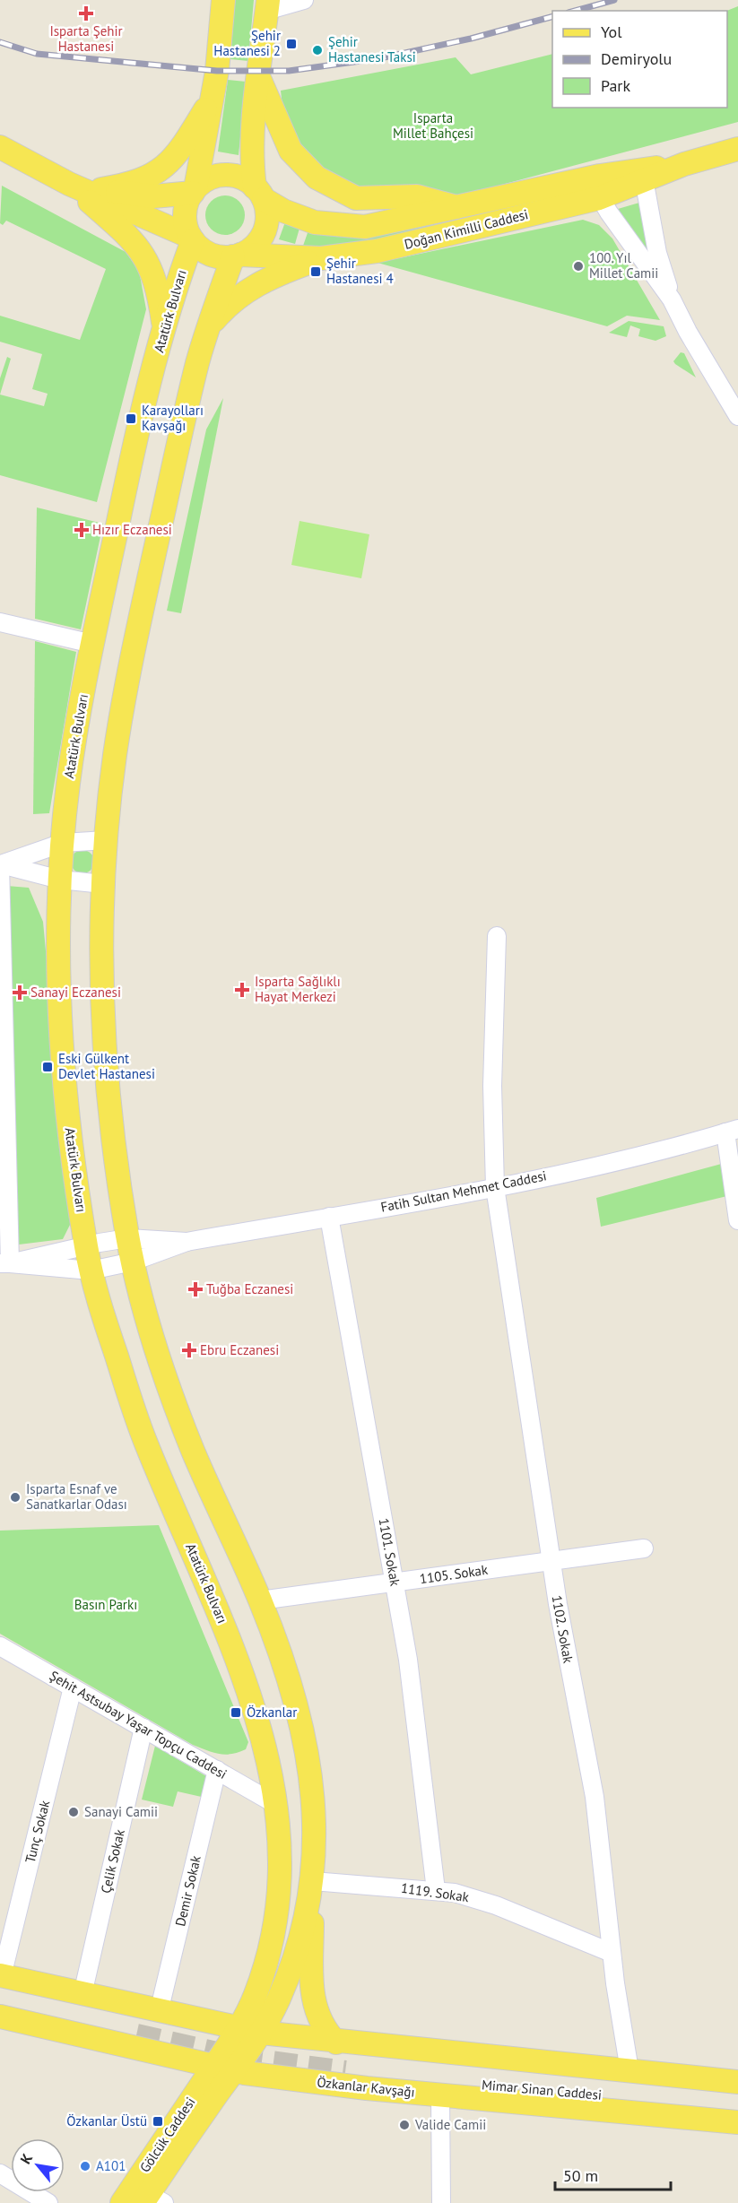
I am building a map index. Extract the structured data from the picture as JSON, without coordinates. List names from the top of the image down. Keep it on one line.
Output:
{"streets":{"main road":["Doğan Kimilli Caddesi","Atatürk Bulvarı","Özkanlar Kavşağı","Mimar Sinan Caddesi","Gölcük Caddesi"],"street":["Fatih Sultan Mehmet Caddesi","1101. Sokak","1105. Sokak","1102. Sokak","Şehit Astsubay Yaşar Topçu Caddesi","Tunç Sokak","Çelik Sokak","Demir Sokak","1119. Sokak"]},"crossings":[["Doğan Kimilli Caddesi","Atatürk Bulvarı"],["Atatürk Bulvarı","Şehit Astsubay Yaşar Topçu Caddesi"],["Atatürk Bulvarı","Özkanlar Kavşağı"],["Atatürk Bulvarı","Gölcük Caddesi"],["Fatih Sultan Mehmet Caddesi","1101. Sokak"],["Fatih Sultan Mehmet Caddesi","1102. Sokak"],["1101. Sokak","1105. Sokak"],["1101. Sokak","1119. Sokak"],["1105. Sokak","1102. Sokak"],["1102. Sokak","1119. Sokak"],["Şehit Astsubay Yaşar Topçu Caddesi","Tunç Sokak"],["Şehit Astsubay Yaşar Topçu Caddesi","Çelik Sokak"],["Şehit Astsubay Yaşar Topçu Caddesi","Demir Sokak"],["Özkanlar Kavşağı","Gölcük Caddesi"]],"parks":["Isparta Millet Bahçesi","Basın Parkı"],"places":{"health":["Isparta Şehir Hastanesi","Hızır Eczanesi","Isparta Sağlıklı Hayat Merkezi","Sanayi Eczanesi","Tuğba Eczanesi","Ebru Eczanesi"],"transit":["Şehir Hastanesi 2","Şehir Hastanesi 4","Karayolları Kavşağı","Eski Gülkent Devlet Hastanesi","Özkanlar","Özkanlar Üstü"],"other":["Şehir Hastanesi Taksi","100. Yıl Millet Camii","Isparta Esnaf ve Sanatkarlar Odası","Sanayi Camii","Valide Camii","A101"]},"legend":["Yol","Demiryolu","Park"],"scale_bar":"50 m","north":"top left"}
